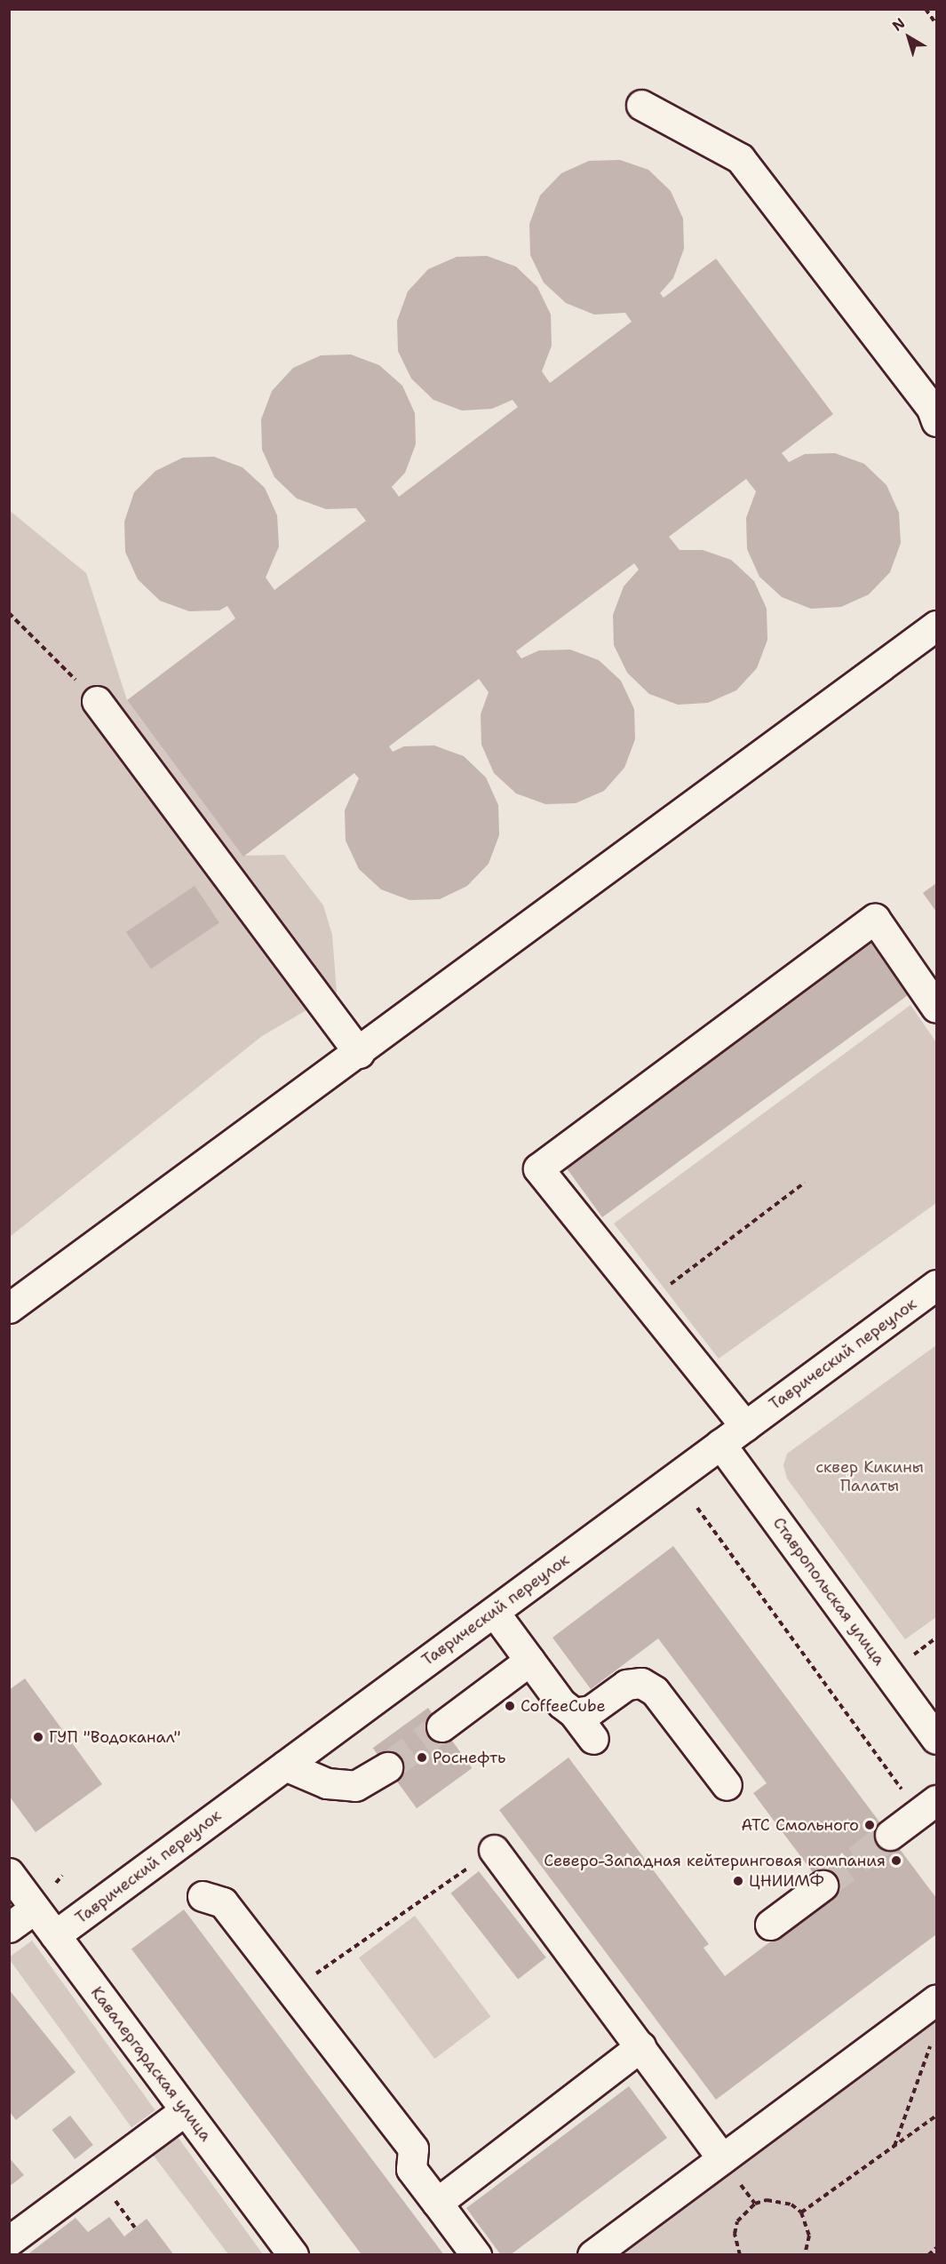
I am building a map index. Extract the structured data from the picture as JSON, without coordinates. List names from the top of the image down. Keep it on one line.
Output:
{"streets":{"street":["Таврический переулок","Ставропольская улица","Кавалергардская улица"]},"crossings":[["Таврический переулок","Ставропольская улица"],["Таврический переулок","Кавалергардская улица"]],"parks":["сквер Кикины Палаты"],"places":["CoffeeCube","ГУП \"Водоканал\"","Роснефть","АТС Смольного","Северо-Западная кейтеринговая компания","ЦНИИМФ"],"north":"top left"}
